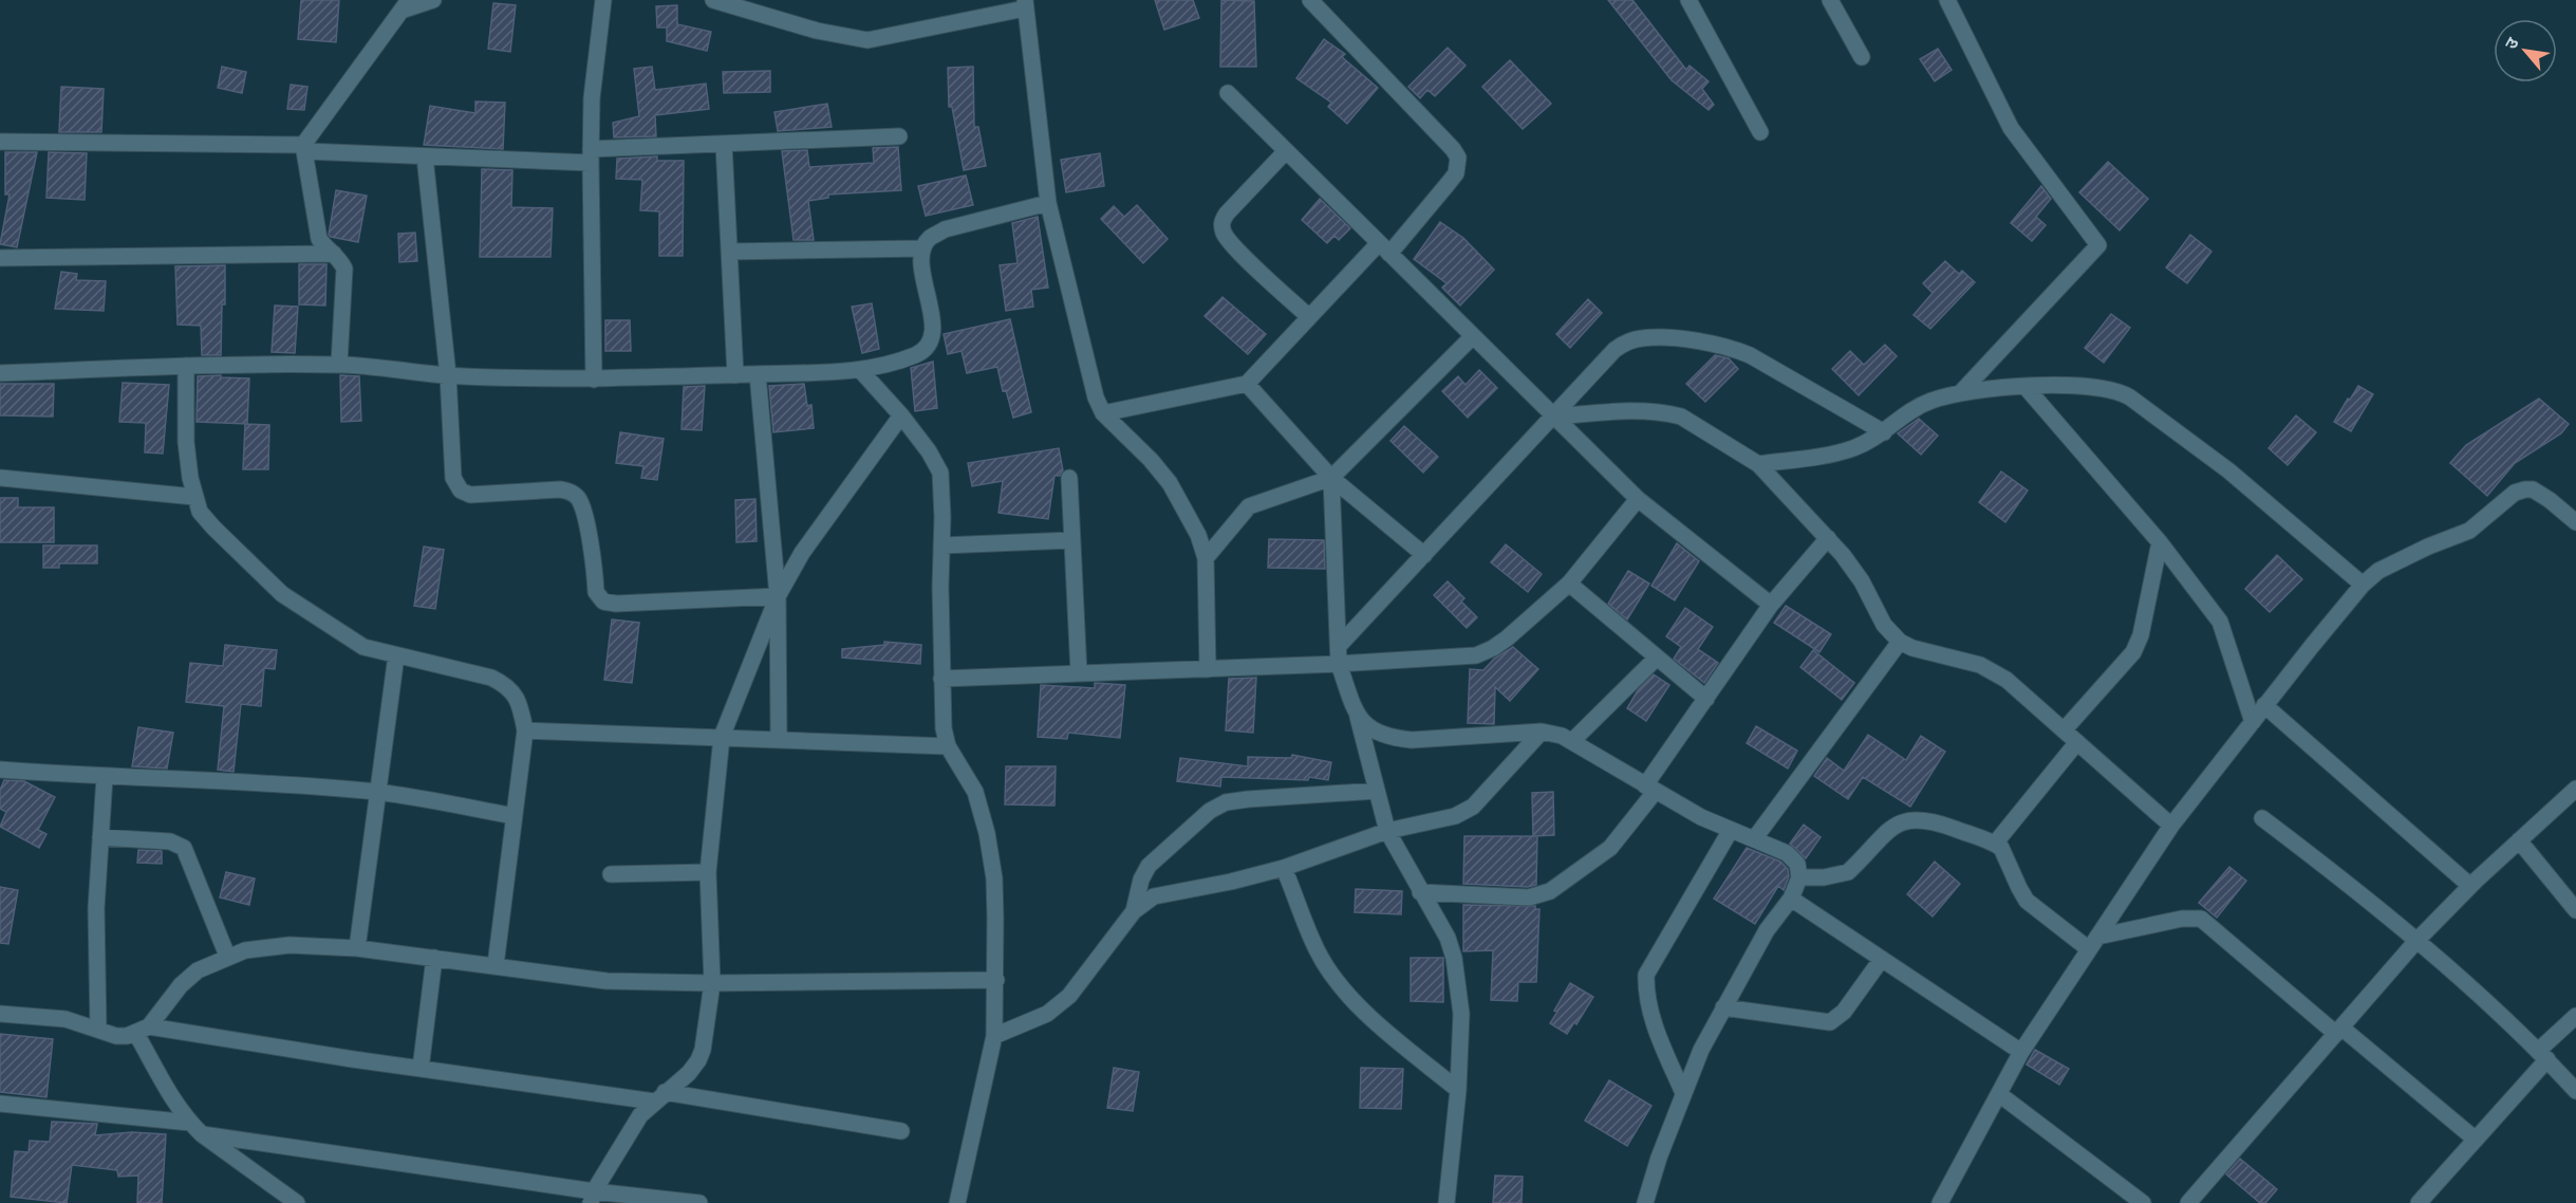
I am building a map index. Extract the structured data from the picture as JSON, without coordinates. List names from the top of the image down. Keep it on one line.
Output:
{"north":"top left"}
